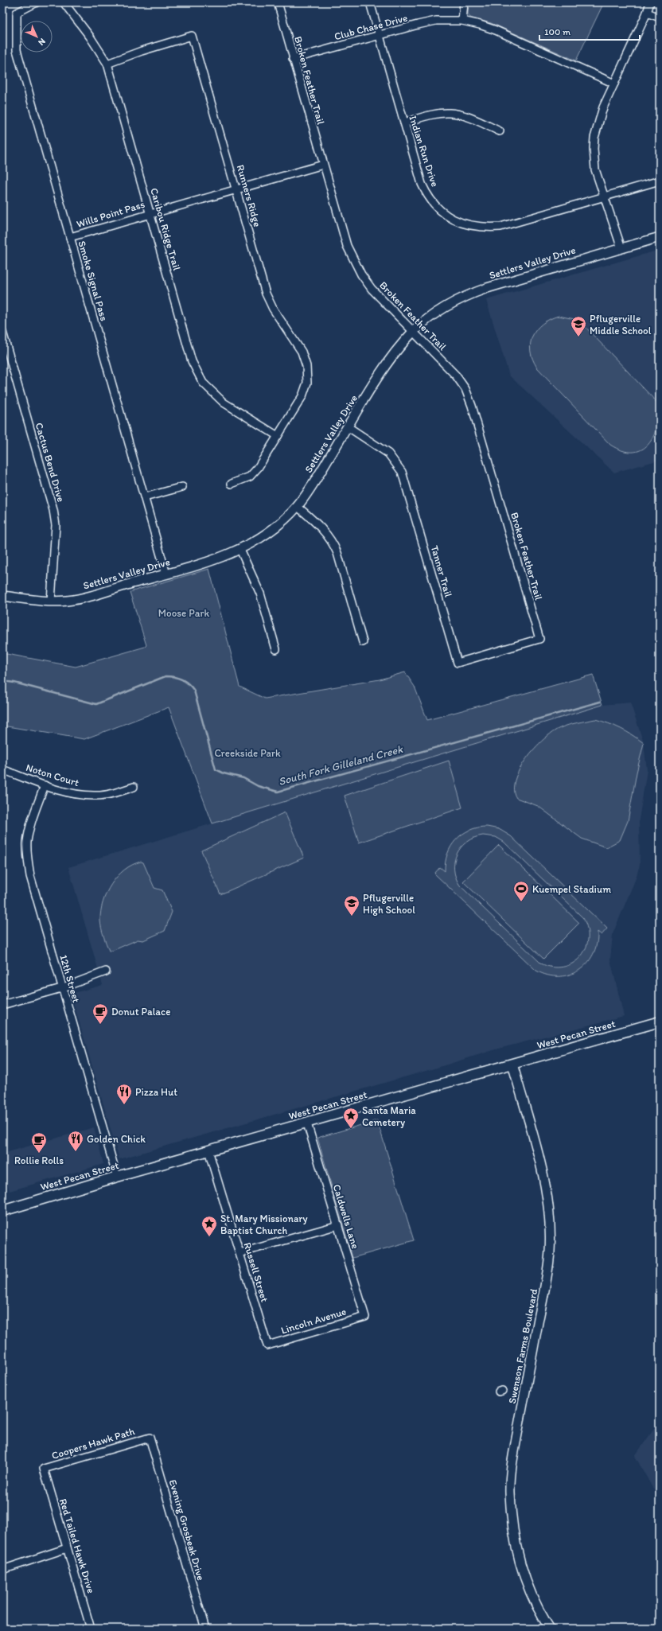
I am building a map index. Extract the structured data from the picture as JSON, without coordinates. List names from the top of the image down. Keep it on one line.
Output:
{"streets":{"main road":["West Pecan Street"],"street":["Club Chase Drive","Broken Feather Trail","Indian Run Drive","Runners Ridge","Wills Point Pass","Caribou Ridge Trail","Settlers Valley Drive","Smoke Signal Pass","Cactus Bend Drive","Tanner Trail","Noton Court","12th Street","Caldwells Lane","Russell Street","Lincoln Avenue","Swenson Farms Boulevard","Coopers Hawk Path","Evening Grosbeak Drive","Red Tailed Hawk Drive"]},"crossings":[["Club Chase Drive","Broken Feather Trail"],["Club Chase Drive","Indian Run Drive"],["Broken Feather Trail","Wills Point Pass"],["Broken Feather Trail","Settlers Valley Drive"],["Broken Feather Trail","Tanner Trail"],["Runners Ridge","Wills Point Pass"],["Runners Ridge","Caribou Ridge Trail"],["Wills Point Pass","Caribou Ridge Trail"],["Wills Point Pass","Smoke Signal Pass"],["Settlers Valley Drive","Smoke Signal Pass"],["Settlers Valley Drive","Cactus Bend Drive"],["Settlers Valley Drive","Tanner Trail"],["Noton Court","12th Street"],["12th Street","West Pecan Street"],["West Pecan Street","Caldwells Lane"],["West Pecan Street","Russell Street"],["West Pecan Street","Swenson Farms Boulevard"],["Caldwells Lane","Lincoln Avenue"],["Russell Street","Lincoln Avenue"],["Coopers Hawk Path","Evening Grosbeak Drive"],["Coopers Hawk Path","Red Tailed Hawk Drive"]],"water":["South Fork Gilleland Creek"],"parks":["Moose Park","Creekside Park"],"places":{"school or university":["Pflugerville Middle School","Pflugerville High School"],"sports":["Kuempel Stadium"],"cafe":["Donut Palace","Rollie Rolls"],"restaurant":["Pizza Hut","Golden Chick"],"place":["Santa Maria Cemetery","St. Mary Missionary Baptist Church"]},"scale_bar":"100 m","north":"bottom right"}
